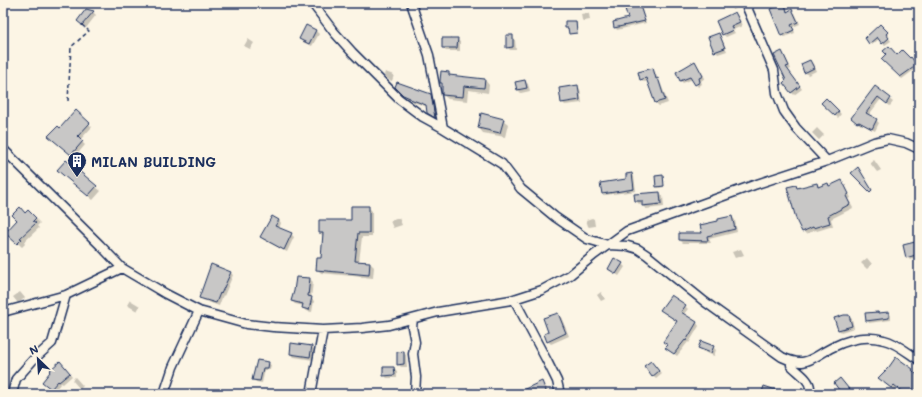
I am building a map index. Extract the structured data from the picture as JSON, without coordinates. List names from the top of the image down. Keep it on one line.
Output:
{"places":{"building":["MILAN BUILDING"]},"north":"top left"}
